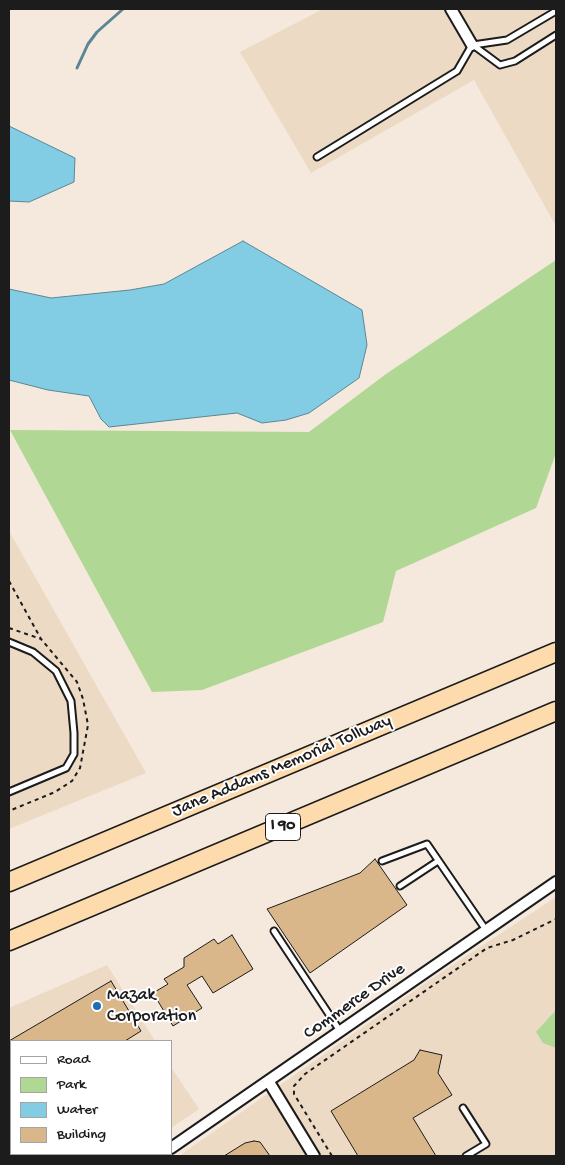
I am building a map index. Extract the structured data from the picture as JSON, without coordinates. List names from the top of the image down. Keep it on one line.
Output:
{"streets":{"highway":["Jane Addams Memorial Tollway","I 90"],"street":["Commerce Drive"]},"places":["Mazak Corporation"],"legend":["Road","Park","Water","Building"]}
